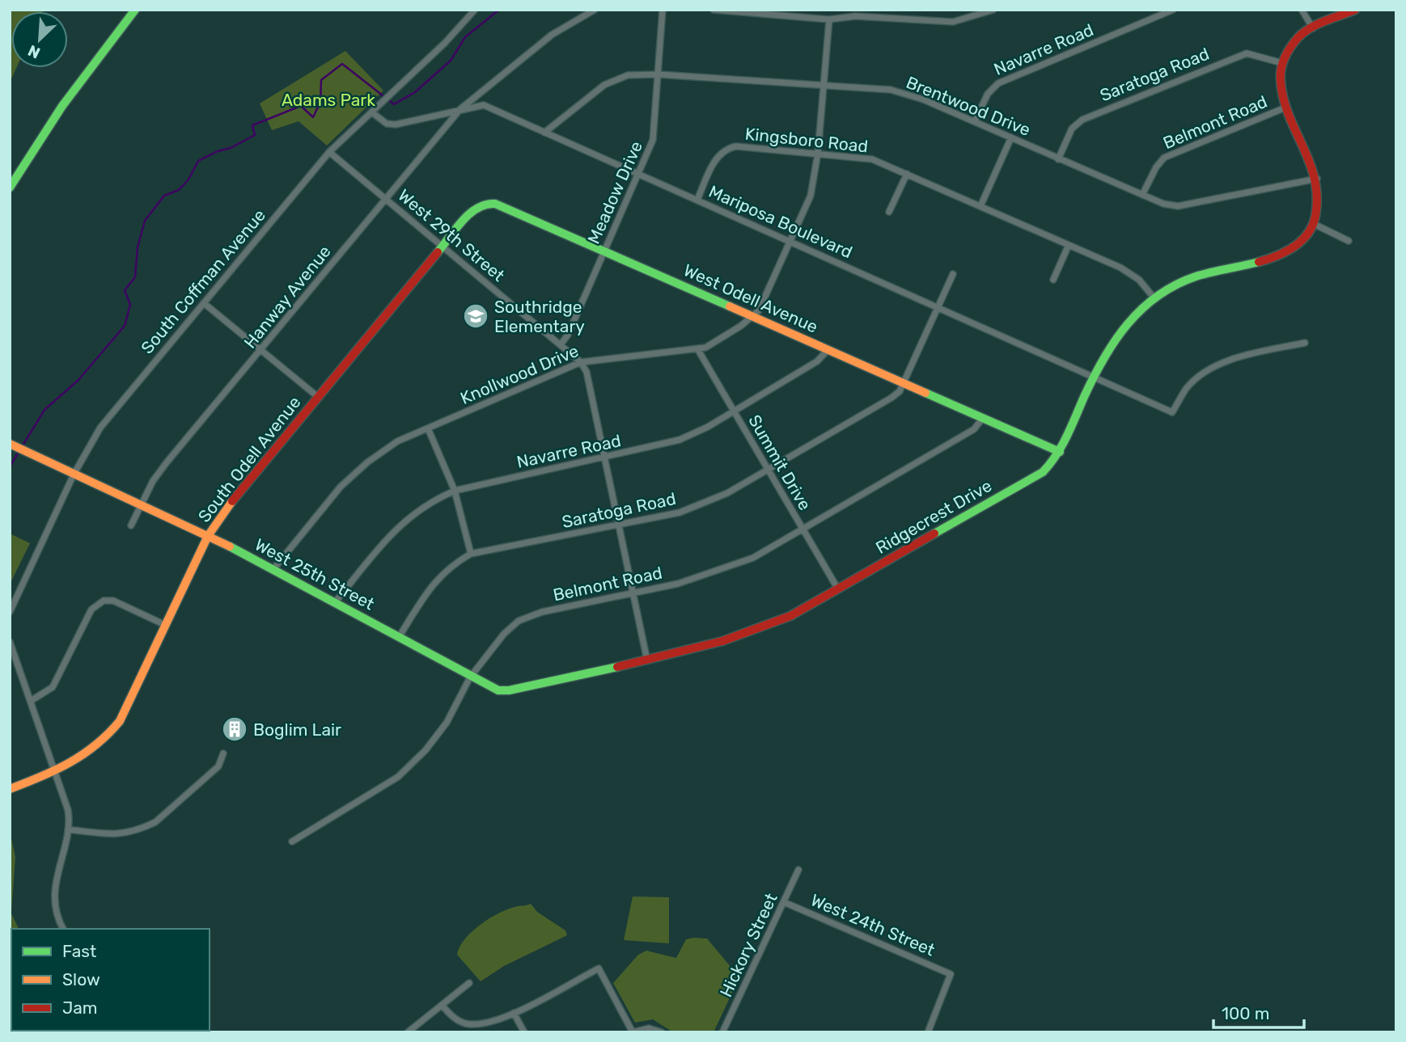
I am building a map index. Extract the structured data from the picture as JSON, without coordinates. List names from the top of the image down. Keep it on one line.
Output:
{"streets":{"street":["Navarre Road","Saratoga Road","Brentwood Drive","Belmont Road","Kingsboro Road","Meadow Drive","Mariposa Boulevard","West 29th Street","South Coffman Avenue","Hanway Avenue","West Odell Avenue","Knollwood Drive","South Odell Avenue","Summit Drive","Ridgecrest Drive","West 25th Street","West 24th Street","Hickory Street"]},"crossings":[["Navarre Road","Brentwood Drive"],["Navarre Road","West 29th Street"],["Navarre Road","West Odell Avenue"],["Navarre Road","Summit Drive"],["Navarre Road","West 25th Street"],["Saratoga Road","Brentwood Drive"],["Saratoga Road","Mariposa Boulevard"],["Saratoga Road","West 29th Street"],["Saratoga Road","West Odell Avenue"],["Saratoga Road","Summit Drive"],["Saratoga Road","Ridgecrest Drive"],["Saratoga Road","West 25th Street"],["Brentwood Drive","Belmont Road"],["Brentwood Drive","Meadow Drive"],["Brentwood Drive","Mariposa Boulevard"],["Brentwood Drive","Knollwood Drive"],["Brentwood Drive","Ridgecrest Drive"],["Belmont Road","West 29th Street"],["Belmont Road","West Odell Avenue"],["Belmont Road","Summit Drive"],["Belmont Road","Ridgecrest Drive"],["Belmont Road","West 25th Street"],["Kingsboro Road","Mariposa Boulevard"],["Kingsboro Road","Knollwood Drive"],["Kingsboro Road","Ridgecrest Drive"],["Meadow Drive","Mariposa Boulevard"],["Meadow Drive","West 29th Street"],["Meadow Drive","West Odell Avenue"],["Mariposa Boulevard","South Coffman Avenue"],["Mariposa Boulevard","Hanway Avenue"],["Mariposa Boulevard","Knollwood Drive"],["Mariposa Boulevard","Ridgecrest Drive"],["West 29th Street","South Coffman Avenue"],["West 29th Street","Hanway Avenue"],["West 29th Street","West Odell Avenue"],["West 29th Street","Knollwood Drive"],["West 29th Street","South Odell Avenue"],["West 29th Street","Ridgecrest Drive"],["South Coffman Avenue","West 25th Street"],["Hanway Avenue","West 25th Street"],["West Odell Avenue","Knollwood Drive"],["West Odell Avenue","South Odell Avenue"],["West Odell Avenue","Ridgecrest Drive"],["Knollwood Drive","Summit Drive"],["Knollwood Drive","West 25th Street"],["South Odell Avenue","West 25th Street"],["Summit Drive","Ridgecrest Drive"],["Ridgecrest Drive","West 25th Street"],["West 24th Street","Hickory Street"]],"parks":["Adams Park"],"places":{"school or university":["Southridge Elementary"],"building":["Boglim Lair"]},"legend":["Fast","Slow","Jam"],"scale_bar":"100 m","north":"bottom left"}
